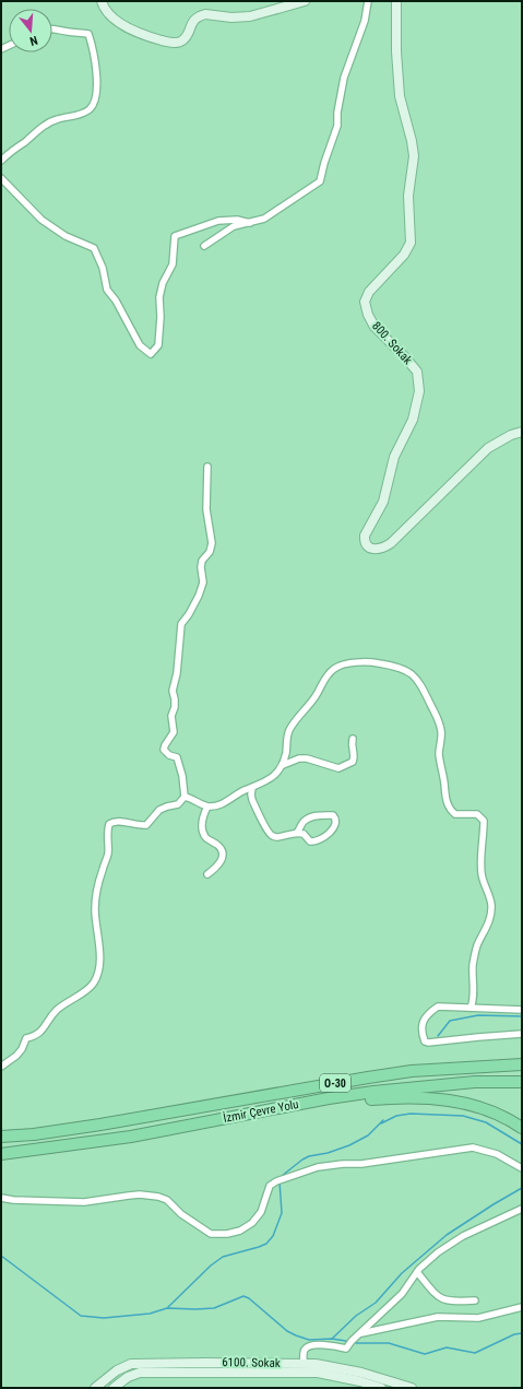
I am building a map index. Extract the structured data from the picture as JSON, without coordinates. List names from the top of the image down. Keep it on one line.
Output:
{"streets":{"highway":["O-30","İzmir Çevre Yolu"],"street":["800. Sokak","6100. Sokak"]},"north":"bottom"}
